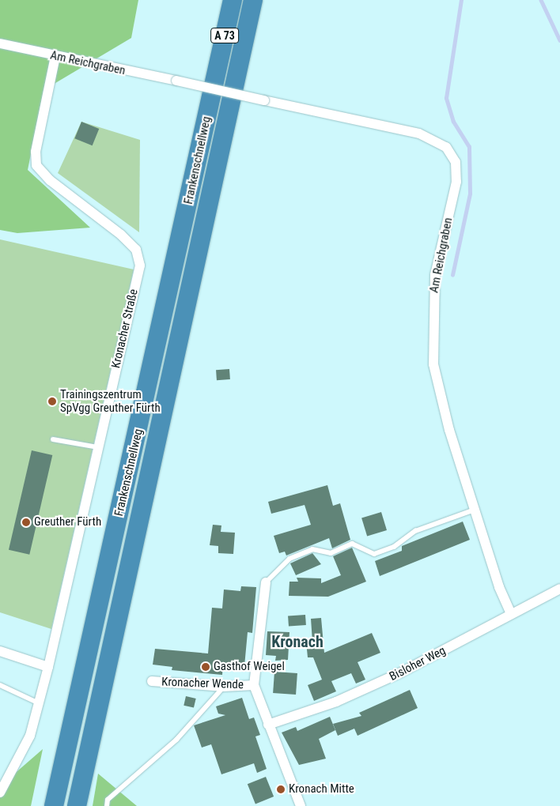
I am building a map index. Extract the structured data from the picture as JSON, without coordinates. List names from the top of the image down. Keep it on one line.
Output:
{"streets":{"highway":["A 73","Frankenschnellweg"],"street":["Am Reichgraben","Kronacher Straße","Bisloher Weg","Kronacher Wende"]},"crossings":[["Am Reichgraben","Kronacher Straße"],["Am Reichgraben","Bisloher Weg"]],"districts":["Kronach"],"places":["Trainingszentrum SpVgg Greuther Fürth","Greuther Fürth","Gasthof Weigel","Kronach Mitte"]}
